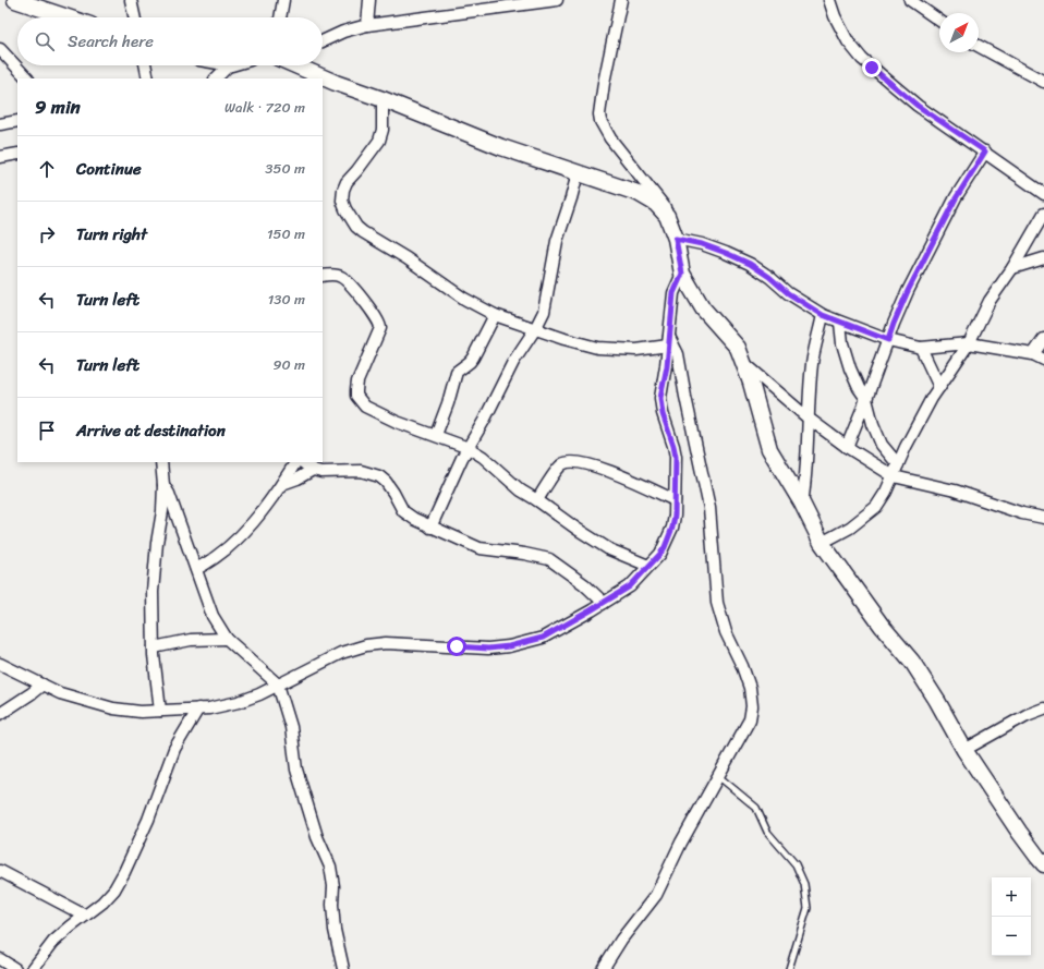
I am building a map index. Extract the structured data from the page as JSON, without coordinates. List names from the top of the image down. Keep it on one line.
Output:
{"north":"top right","page":{"search":"Search here","heading":["9 min","Walk · 720 m"],"list":[["Continue","350 m"],["Turn right","150 m"],["Turn left","130 m"],["Turn left","90 m"],"Arrive at destination"],"map_buttons":["+","−"]}}
